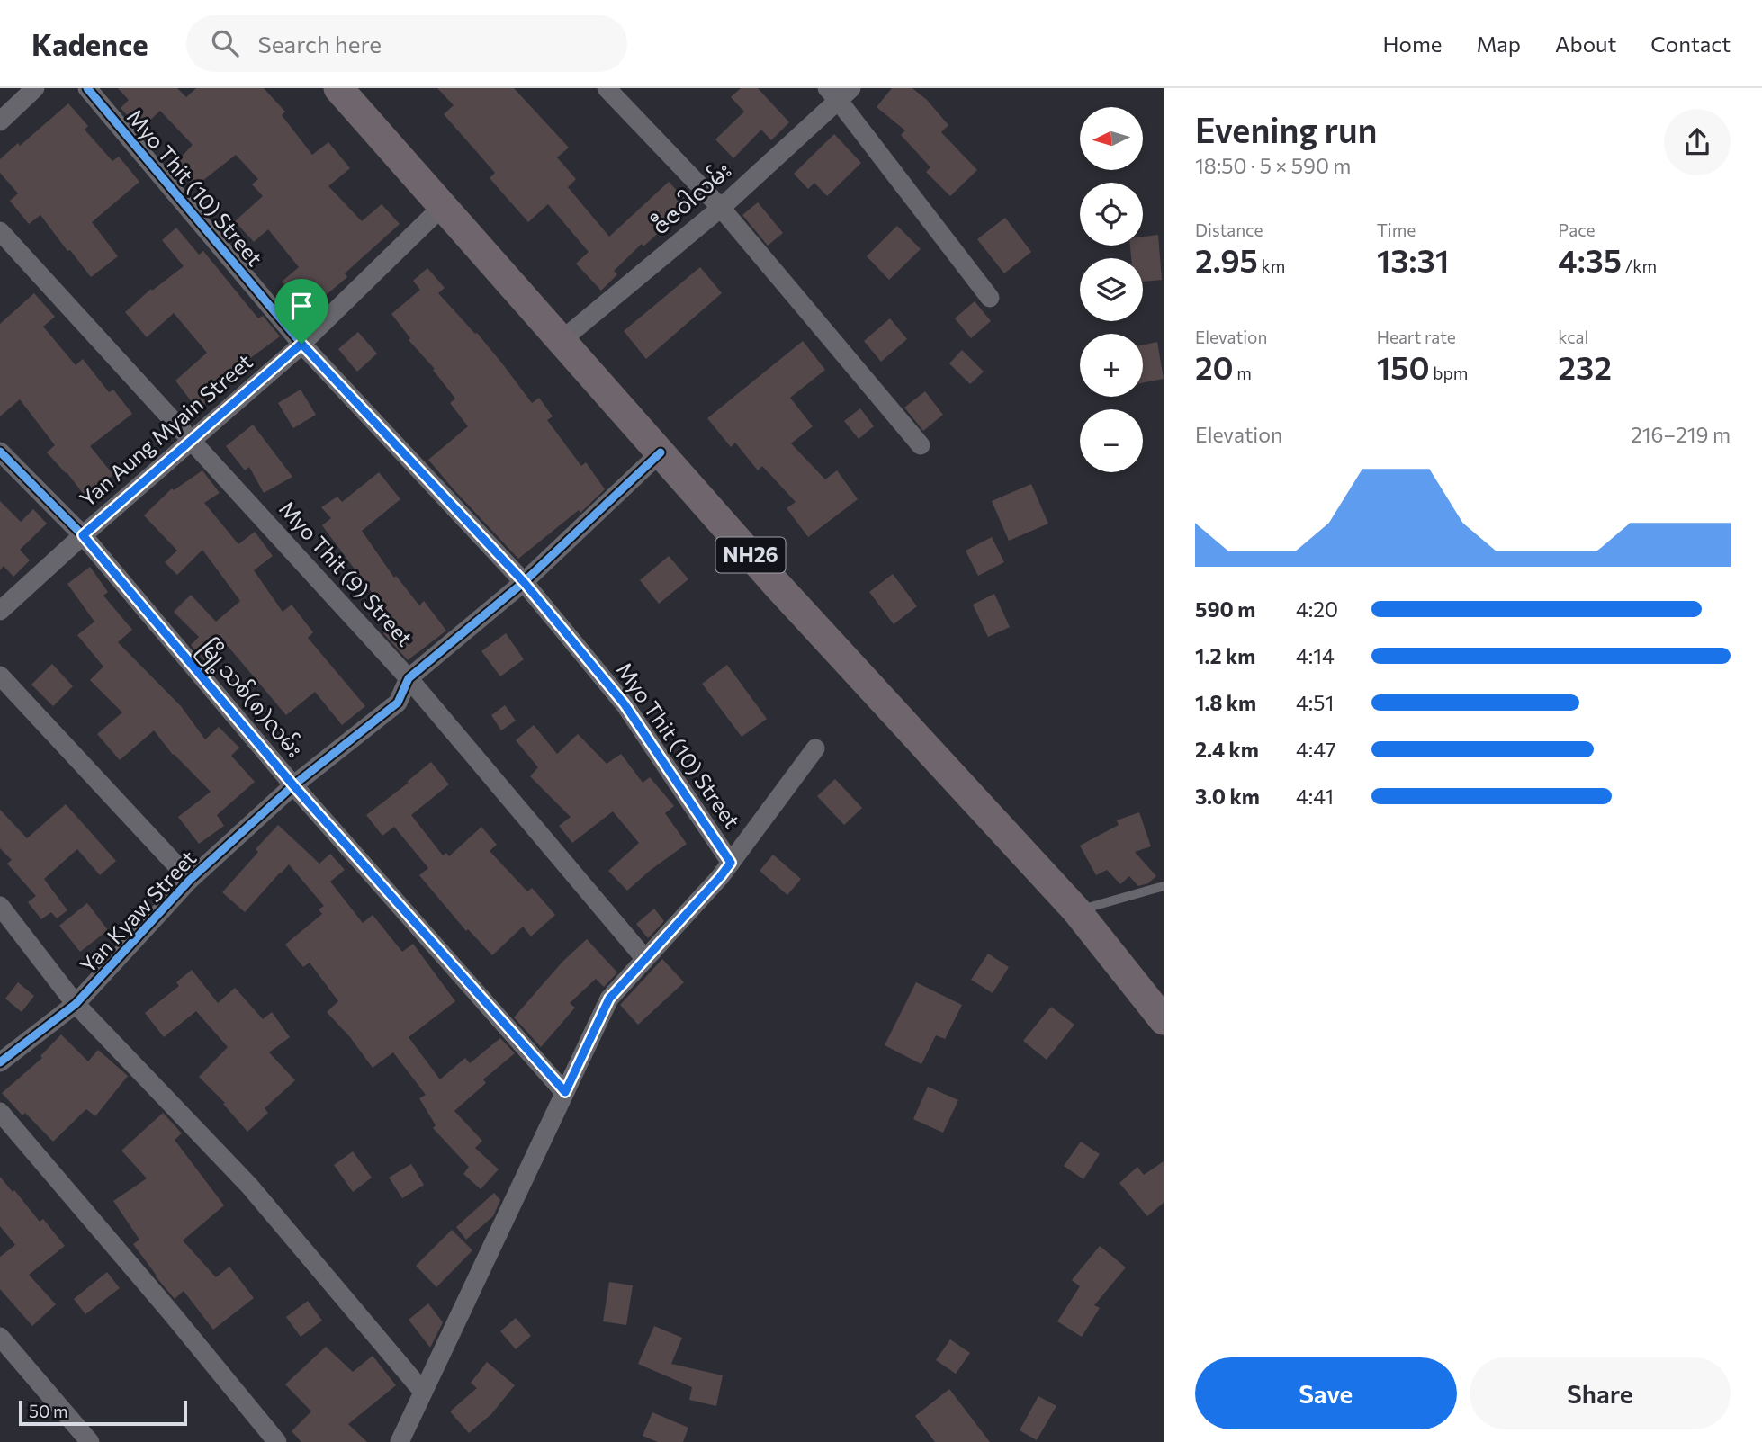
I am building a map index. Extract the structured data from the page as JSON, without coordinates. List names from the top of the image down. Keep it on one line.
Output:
{"streets":{"highway":["NH26"],"street":["Myo Thit (10) Street","ဇီဇဝါလမ်း","Yan Aung Myain Street","Myo Thit (9) Street","မြို့သစ်(၈)လမ်း","Yan Kyaw Street"]},"crossings":[["Myo Thit (10) Street","Yan Aung Myain Street"],["Myo Thit (10) Street","Yan Kyaw Street"],["ဇီဇဝါလမ်း","NH26"],["Yan Aung Myain Street","NH26"],["Yan Aung Myain Street","Myo Thit (9) Street"],["Yan Aung Myain Street","မြို့သစ်(၈)လမ်း"],["NH26","Yan Kyaw Street"],["Myo Thit (9) Street","Yan Kyaw Street"],["မြို့သစ်(၈)လမ်း","Yan Kyaw Street"]],"scale_bar":"50 m","north":"left","page":{"header":"Kadence","search":"Search here","nav":["Home","Map","About","Contact"],"heading":["Evening run","18:50 · 5 × 590 m"],"map_buttons":["+","−"],"stats":[["Distance","2.95 km"],["Time","13:31"],["Pace","4:35 /km"],["Elevation","20 m"],["Heart rate","150 bpm"],["kcal","232"]],"chart":["Elevation","216–219 m"],"list":[{"name":"590 m","note":"4:20"},{"name":"1.2 km","note":"4:14"},{"name":"1.8 km","note":"4:51"},{"name":"2.4 km","note":"4:47"},{"name":"3.0 km","note":"4:41"}],"buttons":["Save","Share"],"scale":"50 m"}}
